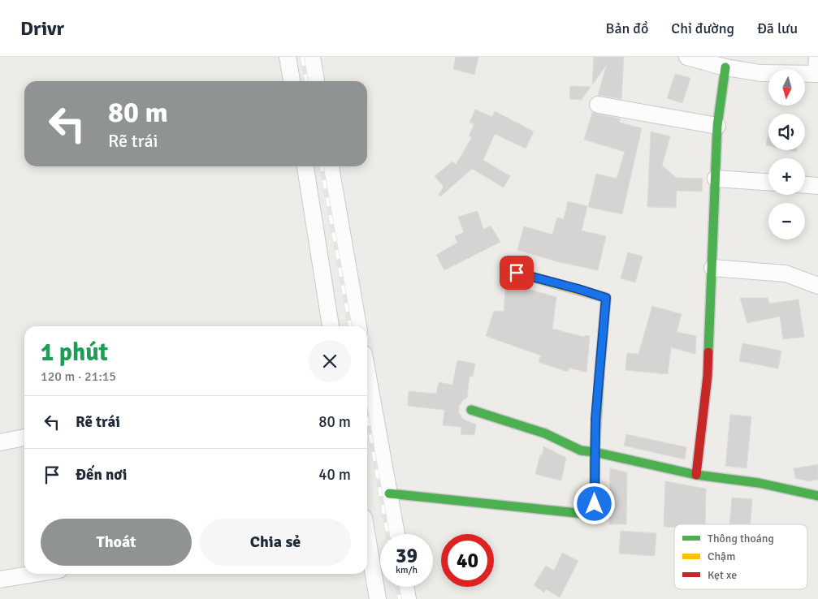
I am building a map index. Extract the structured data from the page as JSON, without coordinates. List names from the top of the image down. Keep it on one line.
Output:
{"legend":["Thông thoáng","Chậm","Kẹt xe"],"north":"bottom","page":{"header":"Drivr","nav":["Bản đồ","Chỉ đường","Đã lưu"],"map_buttons":["+","−"],"turn":["80 m","Rẽ trái"],"heading":["1 phút","120 m · 21:15"],"list":[{"name":"Rẽ trái","value":"80 m"},{"name":"Đến nơi","value":"40 m"}],"buttons":["Thoát","Chia sẻ"],"speed":"39 km/h","limit":"40"}}
